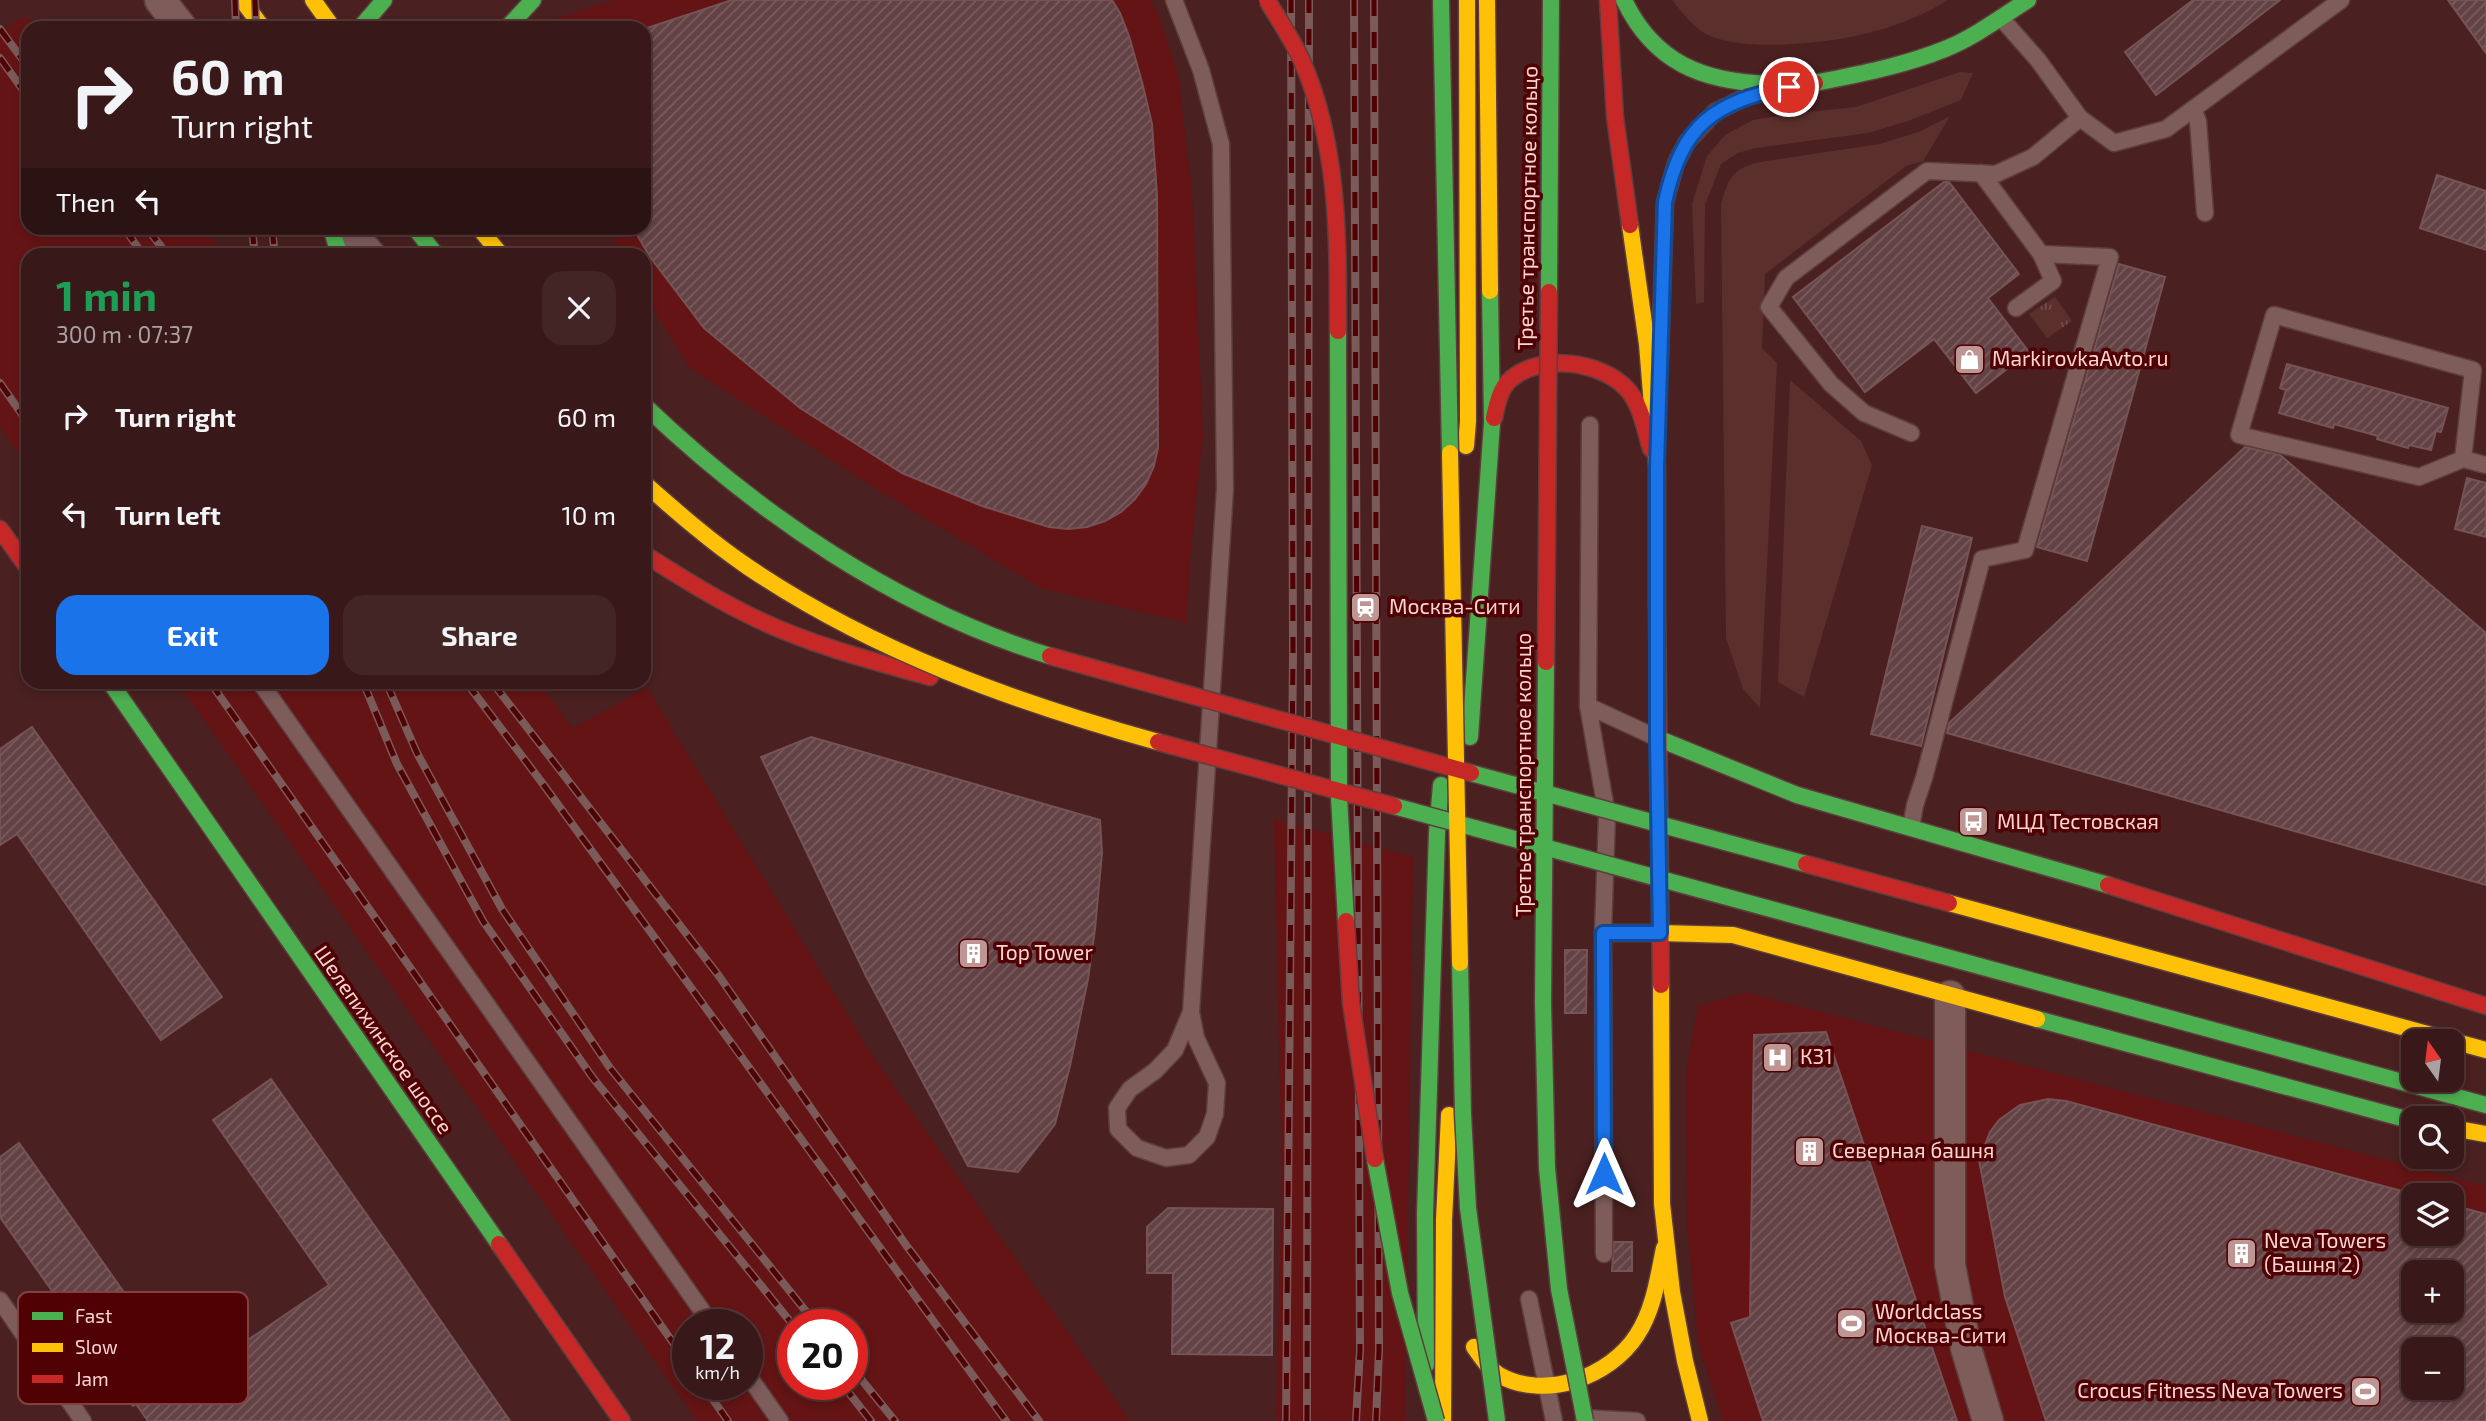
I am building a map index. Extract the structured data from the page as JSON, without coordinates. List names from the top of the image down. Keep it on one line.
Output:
{"streets":{"main road":["Третье транспортное кольцо","Шелепихинское шоссе"]},"places":{"shop":["MarkirovkaAvto.ru"],"station":["Москва-Сити"],"bus stop":["МЦД Тестовская"],"building":["Top Tower","Северная башня","Neva Towers (Башня 2)"],"hospital":["К31"],"sports":["Worldclass Москва-Сити","Crocus Fitness Neva Towers"]},"legend":["Fast","Slow","Jam"],"north":"top","page":{"turn":["60 m","Turn right"],"then":"Then","heading":["1 min","300 m · 07:37"],"list":[{"name":"Turn right","value":"60 m"},{"name":"Turn left","value":"10 m"}],"buttons":["Exit","Share"],"map_buttons":["+","−"],"speed":"12 km/h","limit":"20"}}
